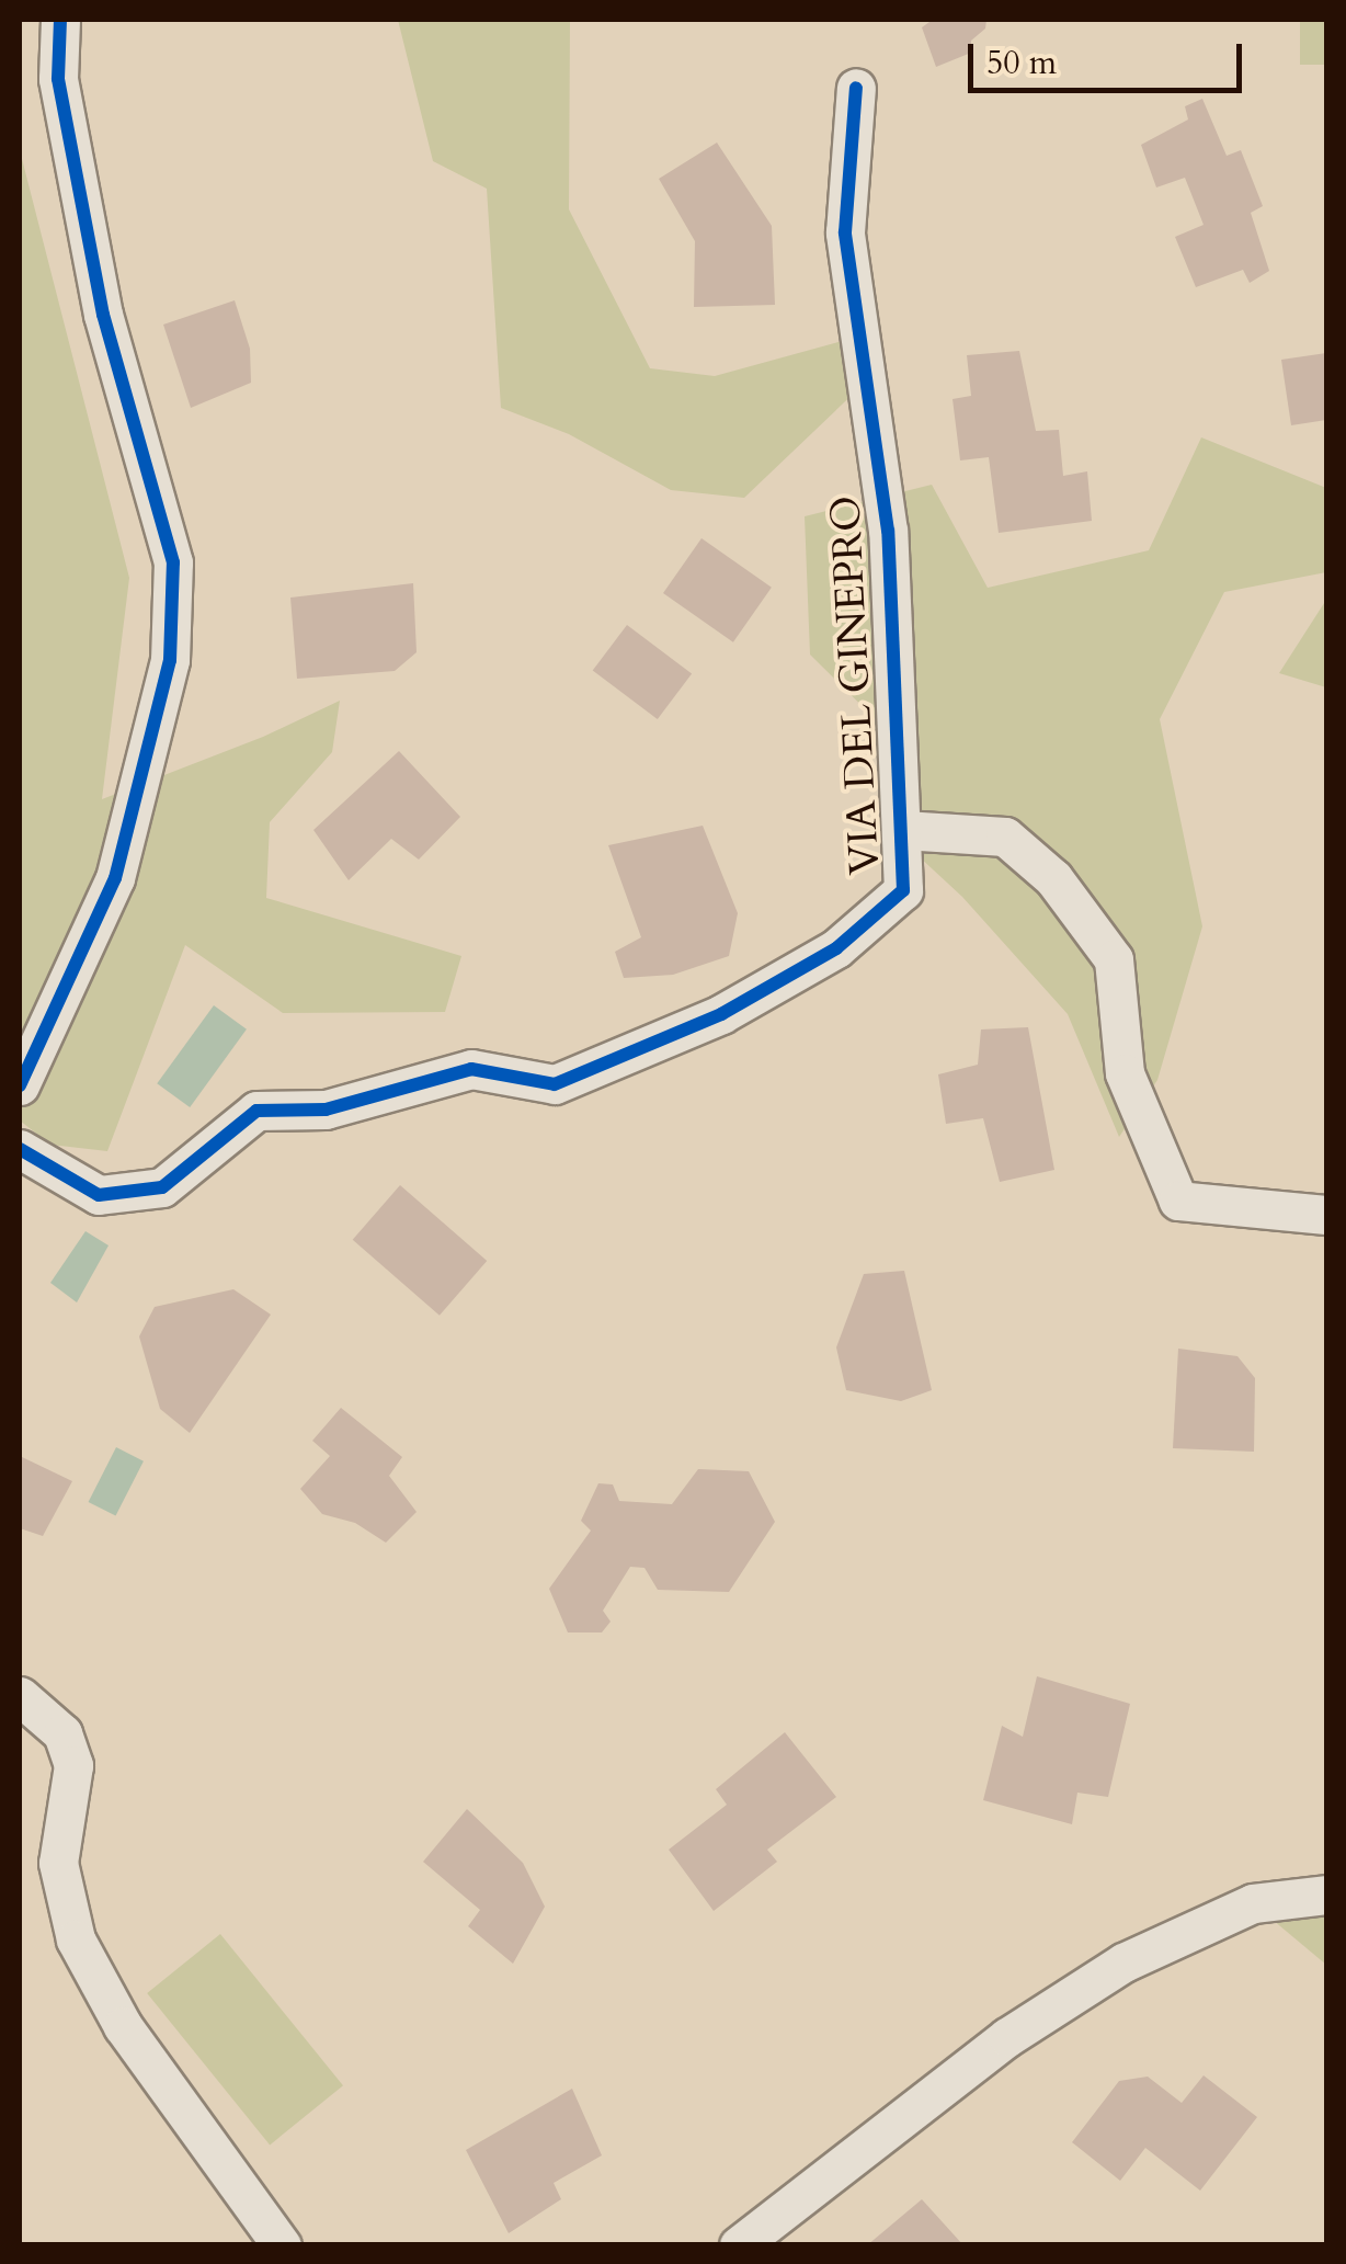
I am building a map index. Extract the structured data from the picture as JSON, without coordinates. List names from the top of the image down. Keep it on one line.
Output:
{"streets":{"street":["VIA DEL GINEPRO"]},"scale_bar":"50 m"}
